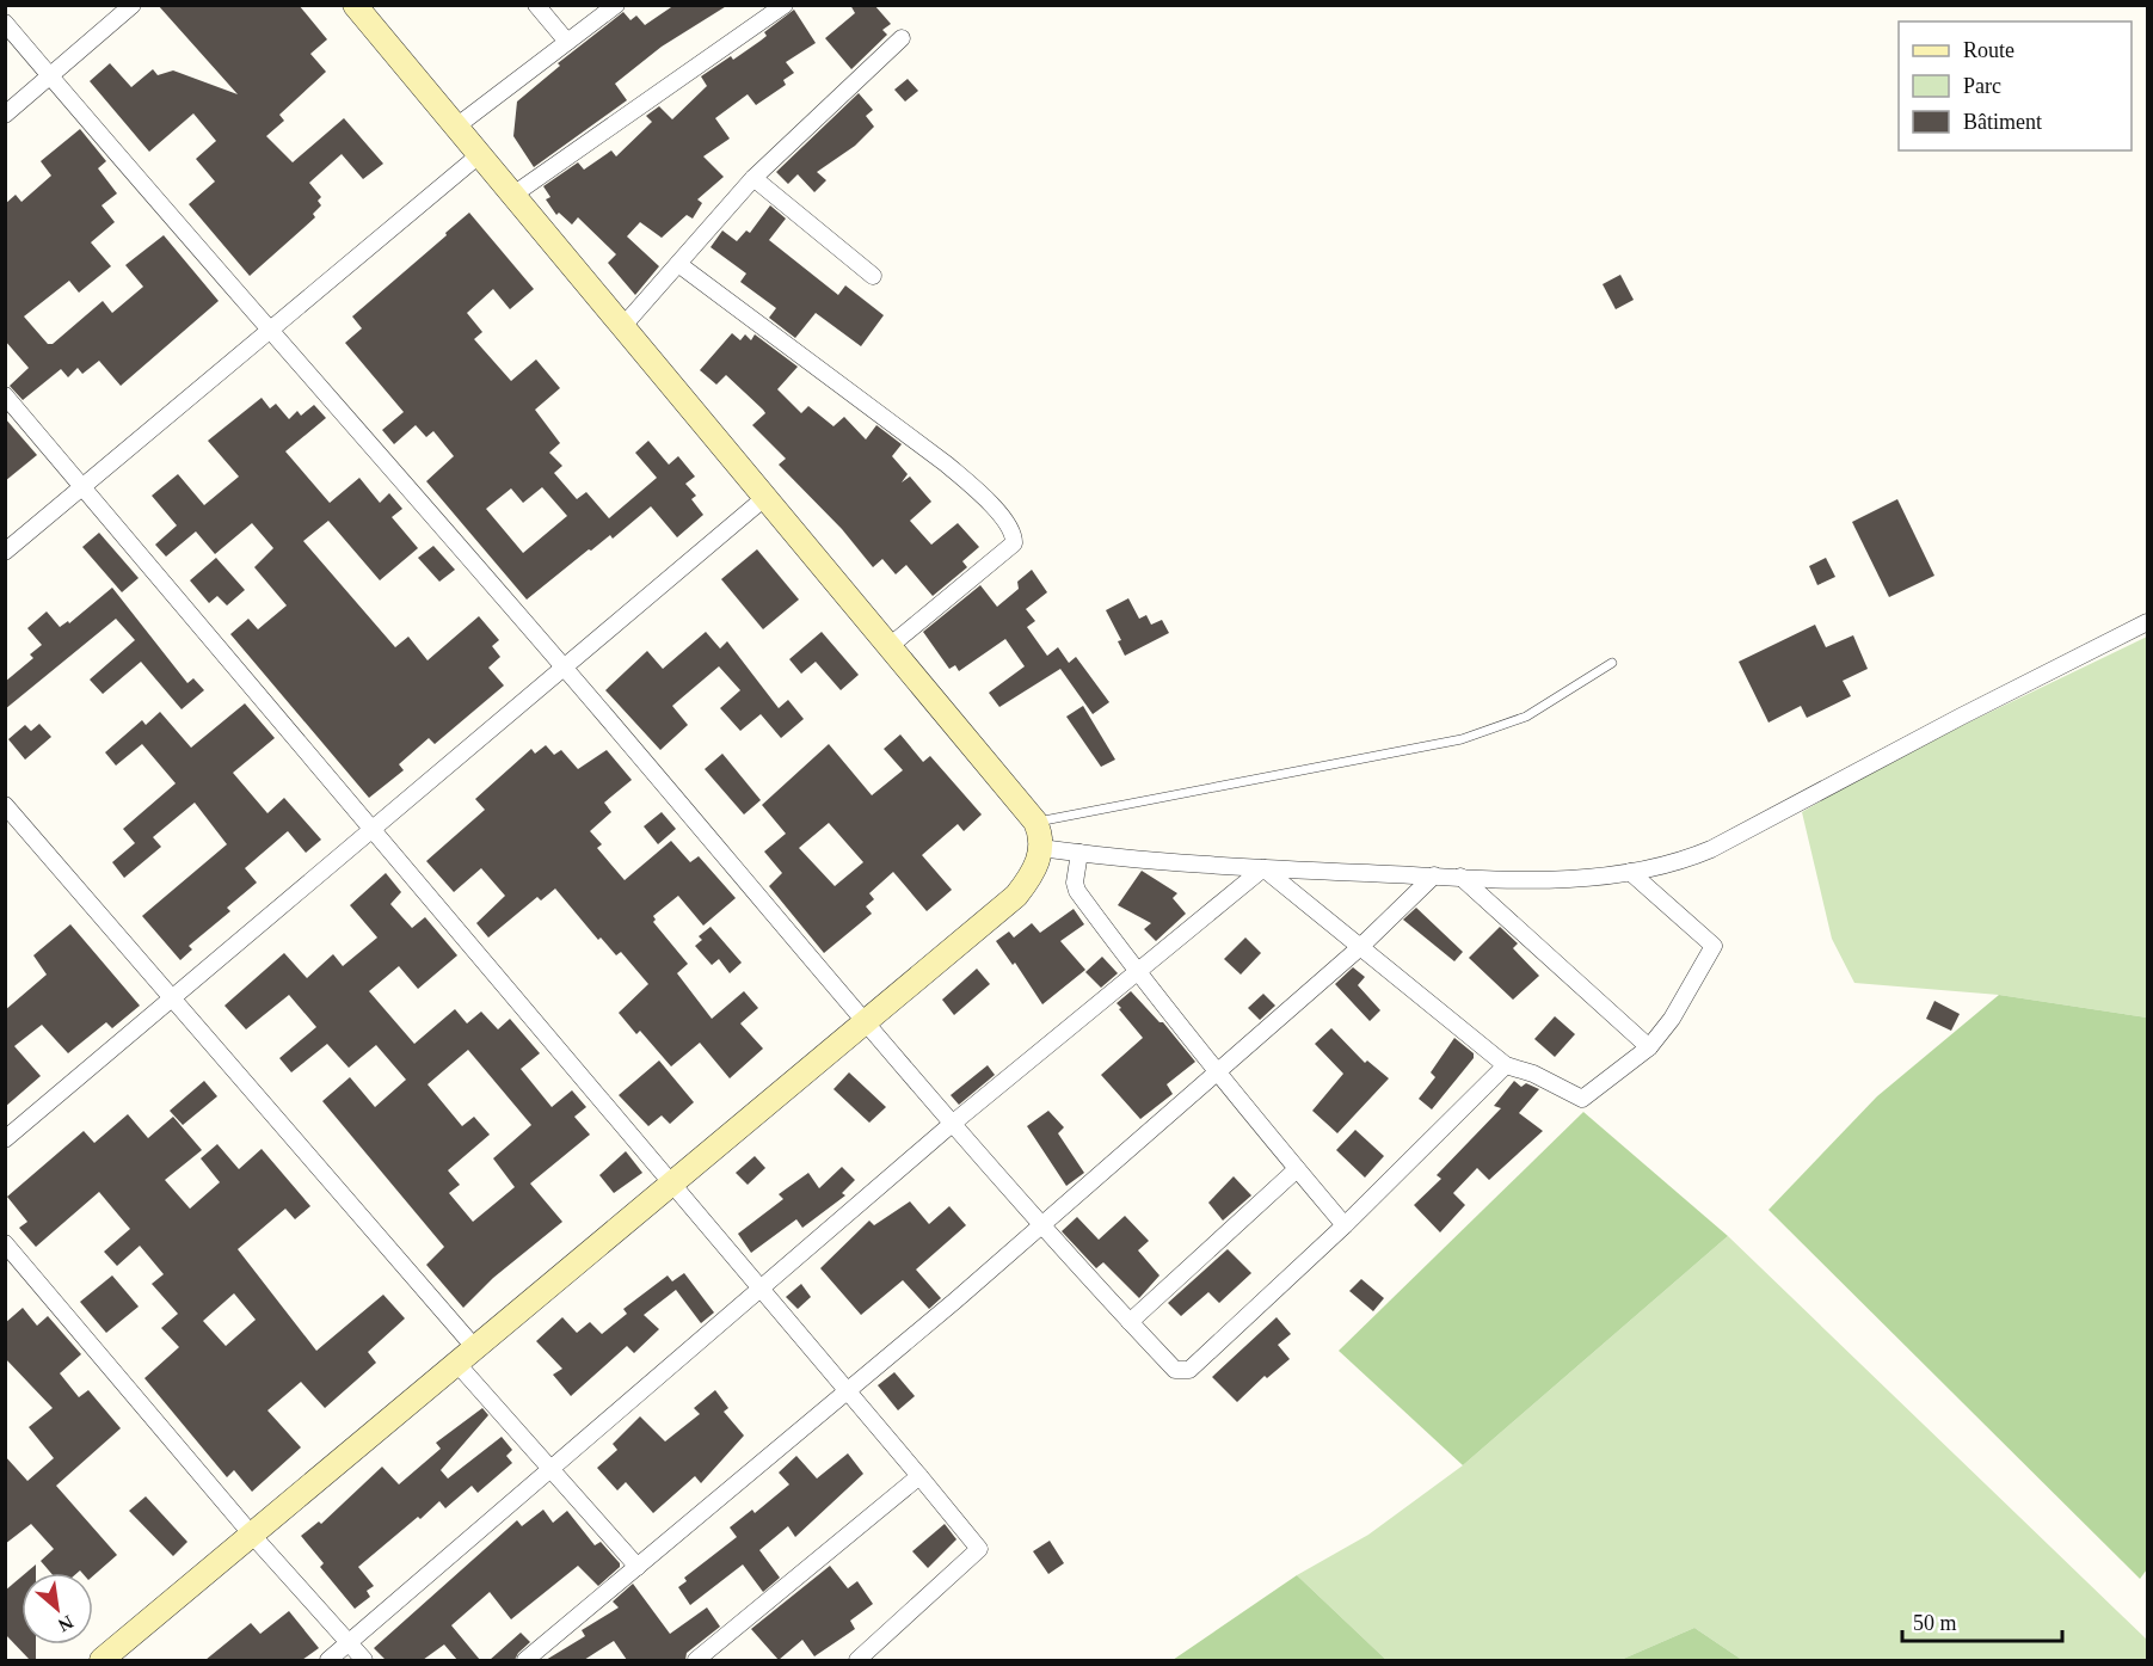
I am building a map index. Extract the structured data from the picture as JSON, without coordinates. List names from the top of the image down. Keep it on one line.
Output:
{"legend":["Route","Parc","Bâtiment"],"scale_bar":"50 m","north":"bottom right"}
